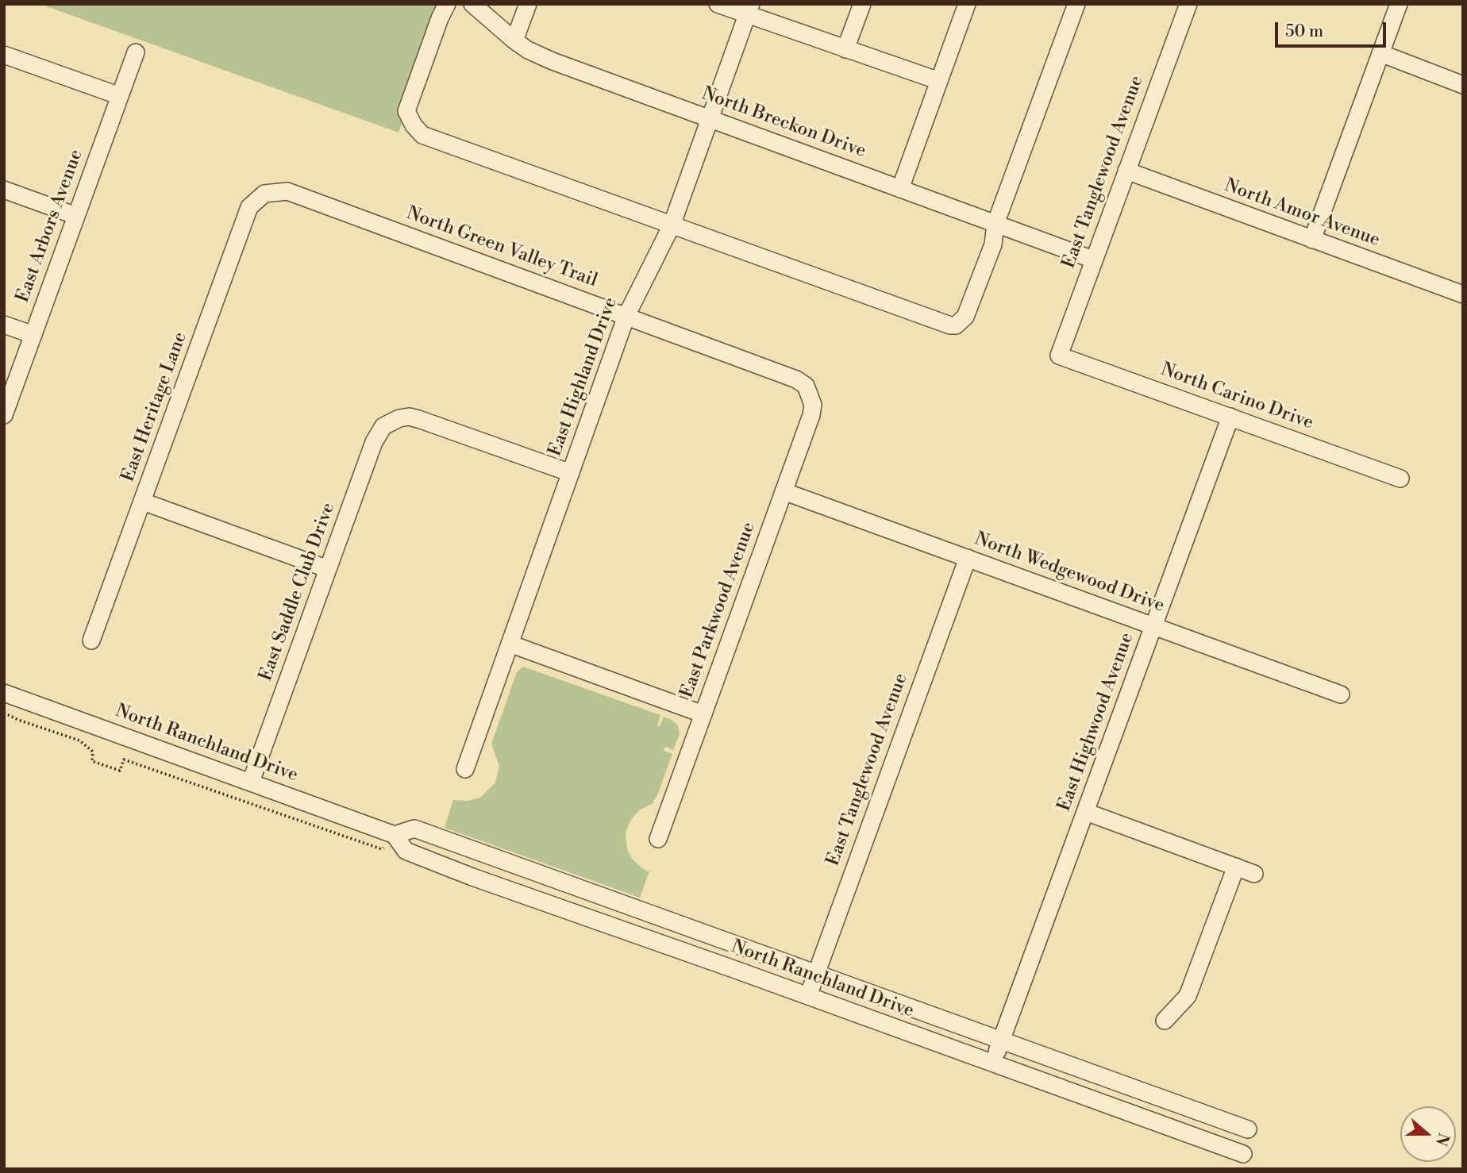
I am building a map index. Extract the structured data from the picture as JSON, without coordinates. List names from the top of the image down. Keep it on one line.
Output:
{"streets":{"street":["North Breckon Drive","East Tanglewood Avenue","North Amor Avenue","East Arbors Avenue","North Green Valley Trail","East Highland Drive","North Carino Drive","East Heritage Lane","North Wedgewood Drive","East Saddle Club Drive","East Parkwood Avenue","East Highwood Avenue","North Ranchland Drive"]},"crossings":[["North Breckon Drive","East Tanglewood Avenue"],["North Breckon Drive","East Highland Drive"],["East Tanglewood Avenue","North Amor Avenue"],["East Tanglewood Avenue","North Carino Drive"],["East Tanglewood Avenue","North Wedgewood Drive"],["East Tanglewood Avenue","North Ranchland Drive"],["North Green Valley Trail","East Highland Drive"],["North Green Valley Trail","East Heritage Lane"],["North Green Valley Trail","East Parkwood Avenue"],["East Highland Drive","East Saddle Club Drive"],["North Carino Drive","East Highwood Avenue"],["North Wedgewood Drive","East Parkwood Avenue"],["North Wedgewood Drive","East Highwood Avenue"],["East Saddle Club Drive","North Ranchland Drive"],["East Highwood Avenue","North Ranchland Drive"]],"scale_bar":"50 m","north":"right"}
